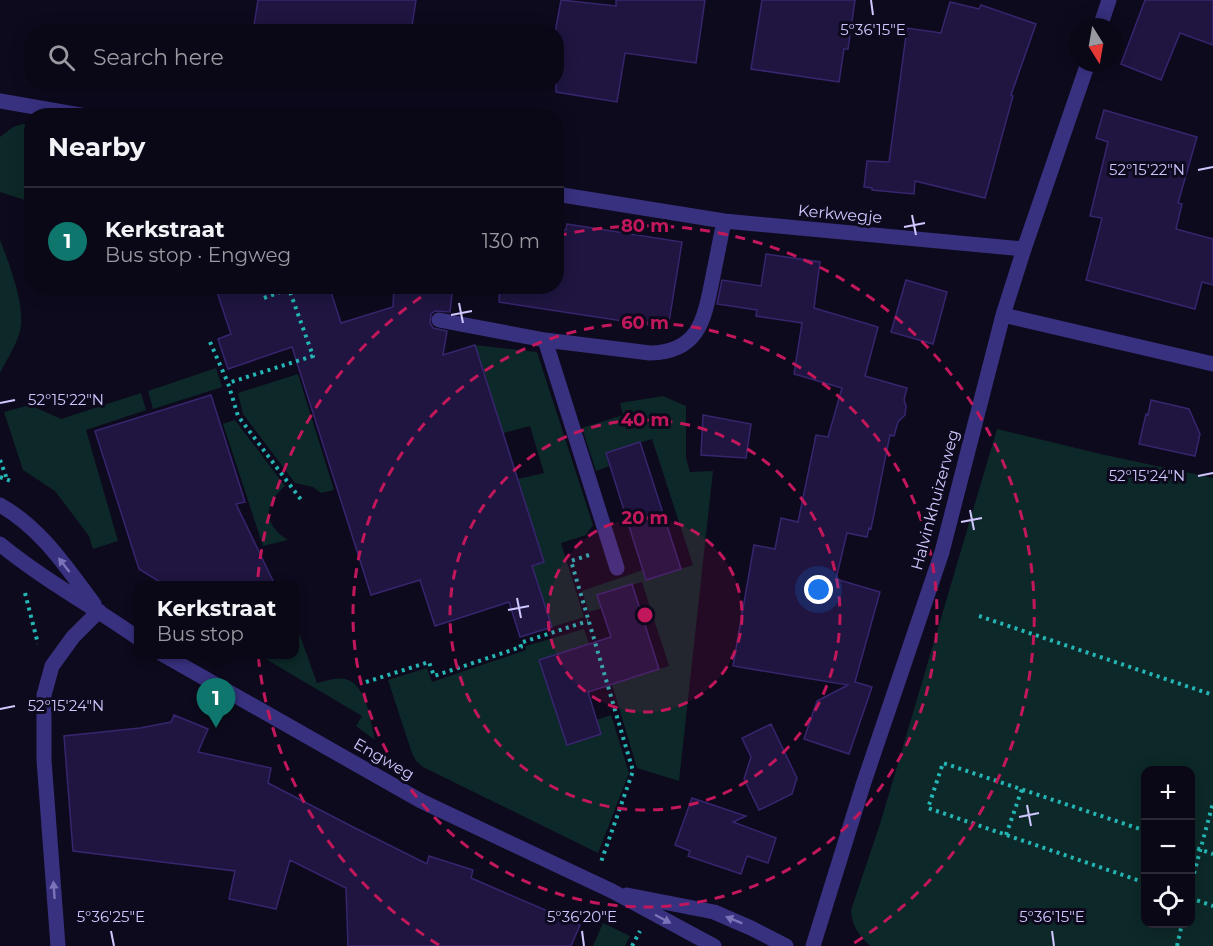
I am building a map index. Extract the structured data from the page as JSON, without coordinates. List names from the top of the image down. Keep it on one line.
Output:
{"streets":{"street":["Kerkwegje","Halvinkhuizerweg","Engweg"]},"crossings":[["Kerkwegje","Halvinkhuizerweg"]],"north":"bottom","page":{"search":"Search here","heading":"Nearby","list":[{"mark":"1","name":"Kerkstraat","note":"Bus stop · Engweg","value":"130 m"}],"popup":["Kerkstraat","Bus stop"],"pins":"1","map_buttons":["+","−"]},"coordinates":["5°36'15\"E","52°15'22\"N","52°15'24\"N","5°36'25\"E","5°36'20\"E"],"rings":["80 m","60 m","40 m","20 m"]}
